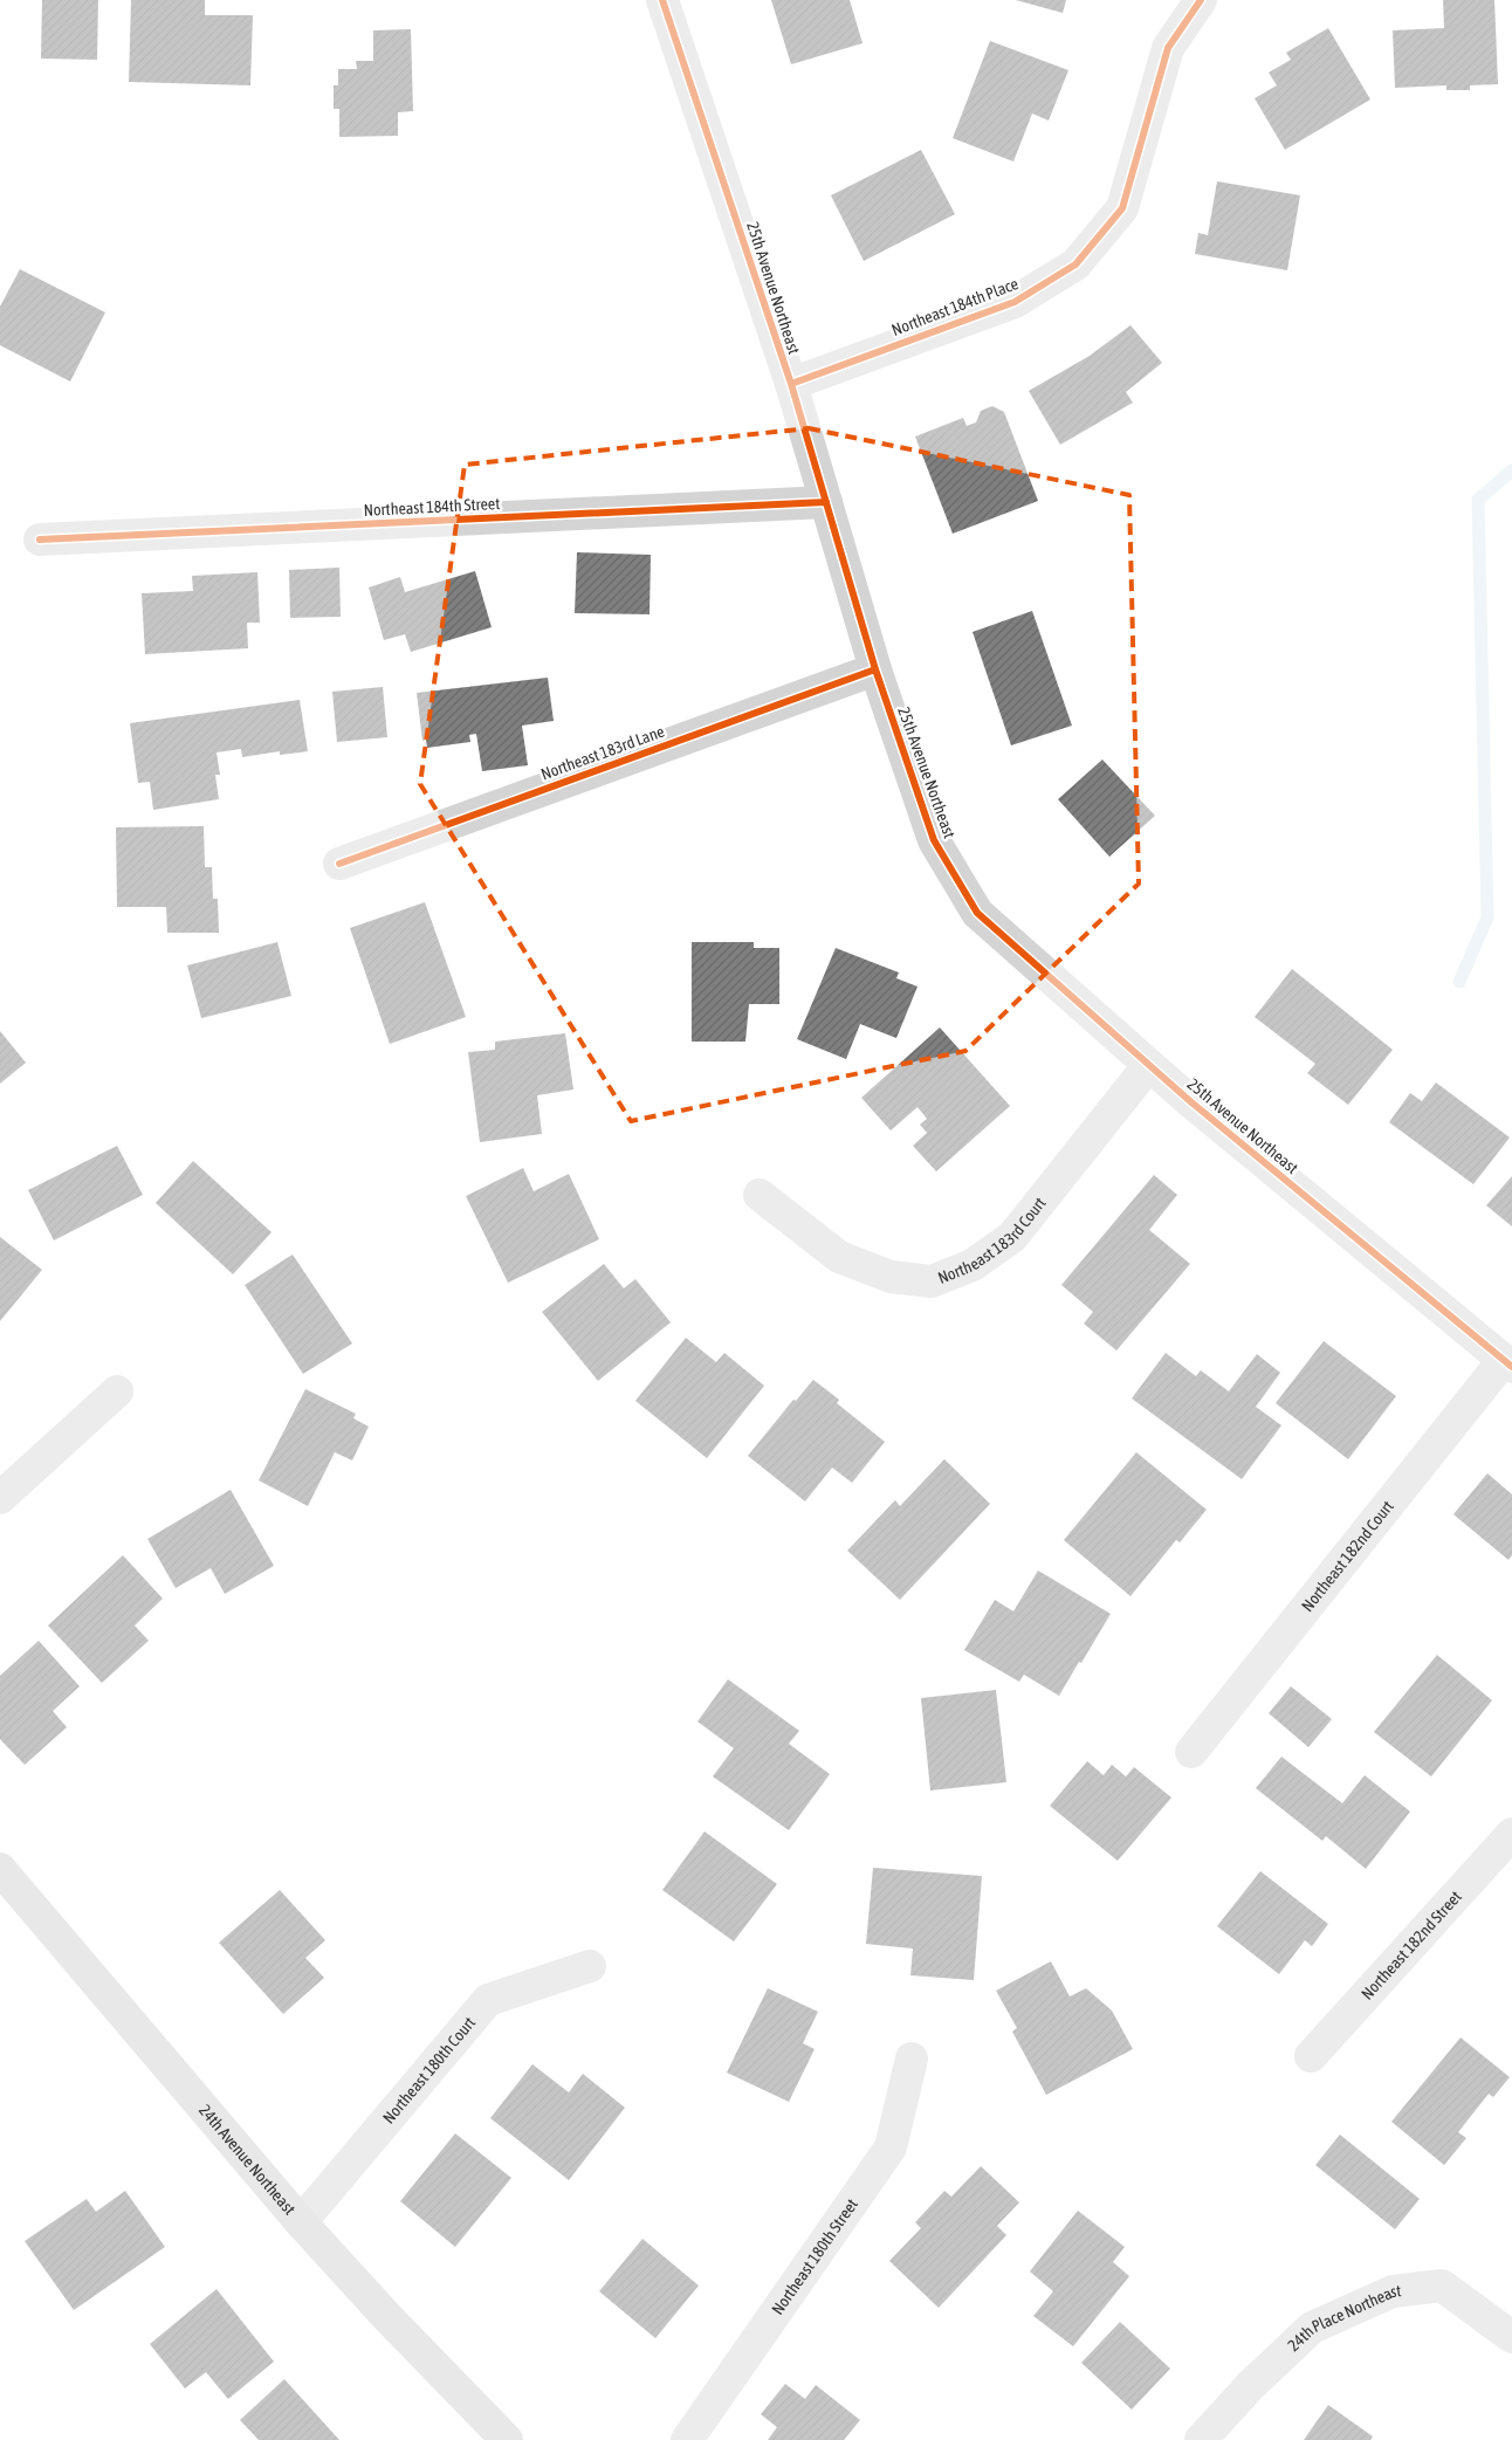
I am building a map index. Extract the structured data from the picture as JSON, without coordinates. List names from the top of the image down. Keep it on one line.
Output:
{"streets":{"main road":["24th Avenue Northeast"],"street":["25th Avenue Northeast","Northeast 184th Place","Northeast 184th Street","Northeast 183rd Lane","Northeast 183rd Court","Northeast 182nd Court","Northeast 182nd Street","Northeast 180th Court","Northeast 180th Street","24th Place Northeast"]},"crossings":[["25th Avenue Northeast","Northeast 184th Place"],["25th Avenue Northeast","Northeast 184th Street"],["25th Avenue Northeast","Northeast 183rd Lane"],["25th Avenue Northeast","Northeast 183rd Court"],["25th Avenue Northeast","Northeast 182nd Court"],["Northeast 180th Court","24th Avenue Northeast"]]}
